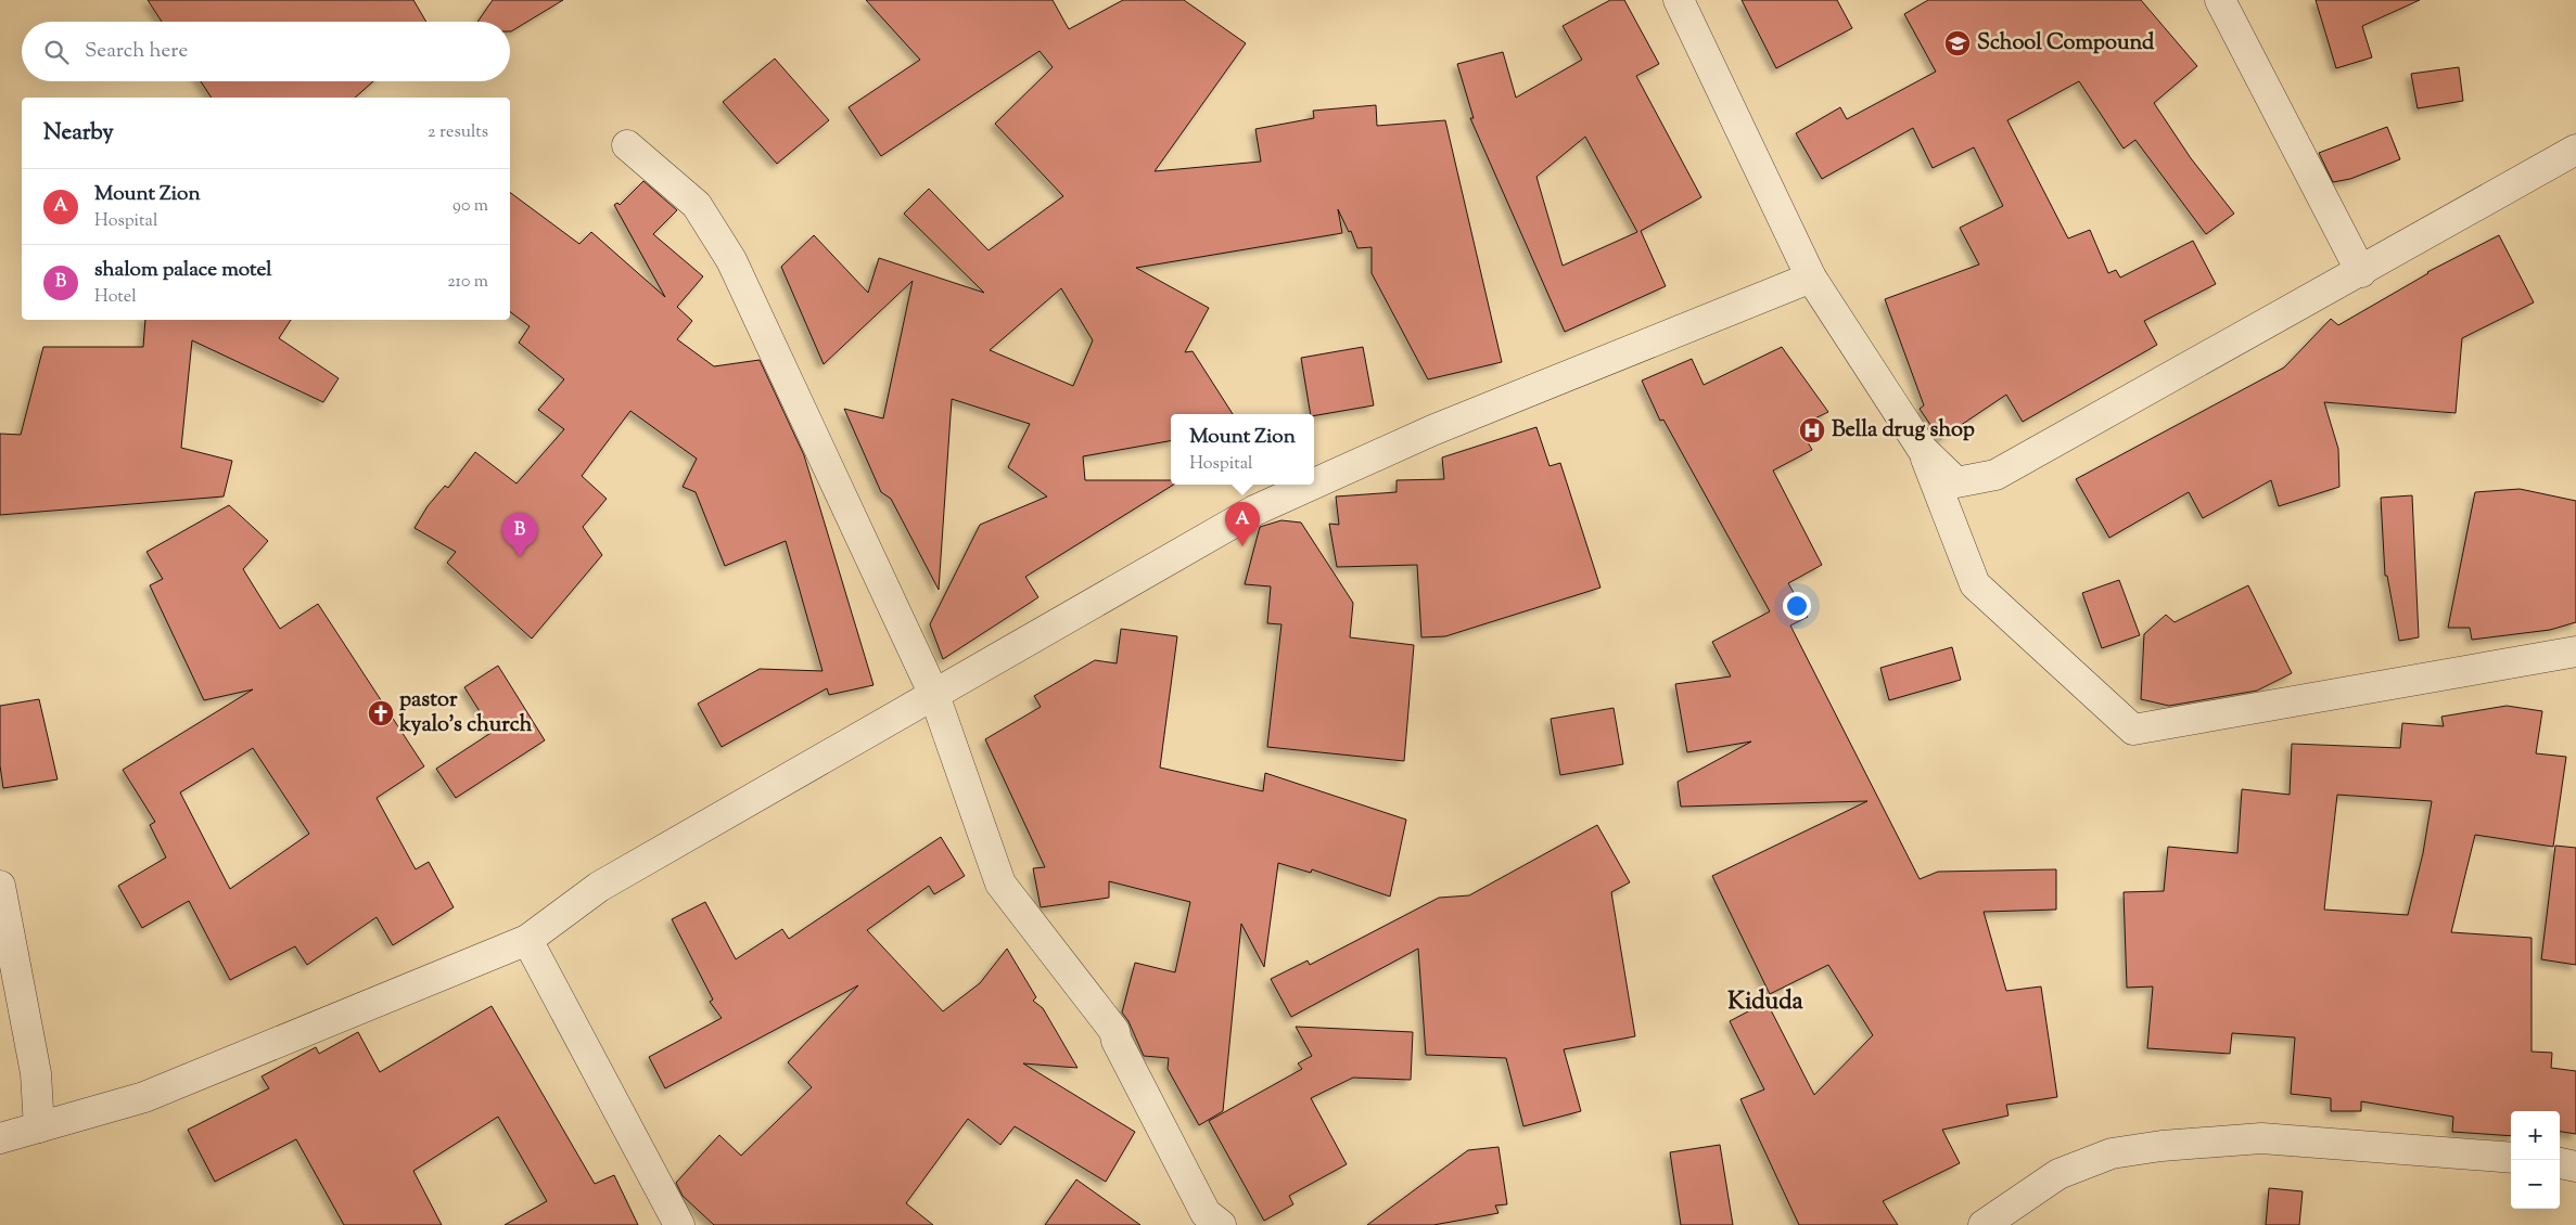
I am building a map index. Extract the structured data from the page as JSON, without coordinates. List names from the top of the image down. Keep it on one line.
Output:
{"districts":["Kiduda"],"places":{"school or university":["School Compound"],"hospital":["Bella drug shop"],"church":["pastor kyalo's church"]},"page":{"search":"Search here","heading":["Nearby","2 results"],"list":[{"mark":"A","name":"Mount Zion","note":"Hospital","value":"90 m"},{"mark":"B","name":"shalom palace motel","note":"Hotel","value":"210 m"}],"popup":["Mount Zion","Hospital"],"pins":["A","B"],"map_buttons":["+","−"]}}
